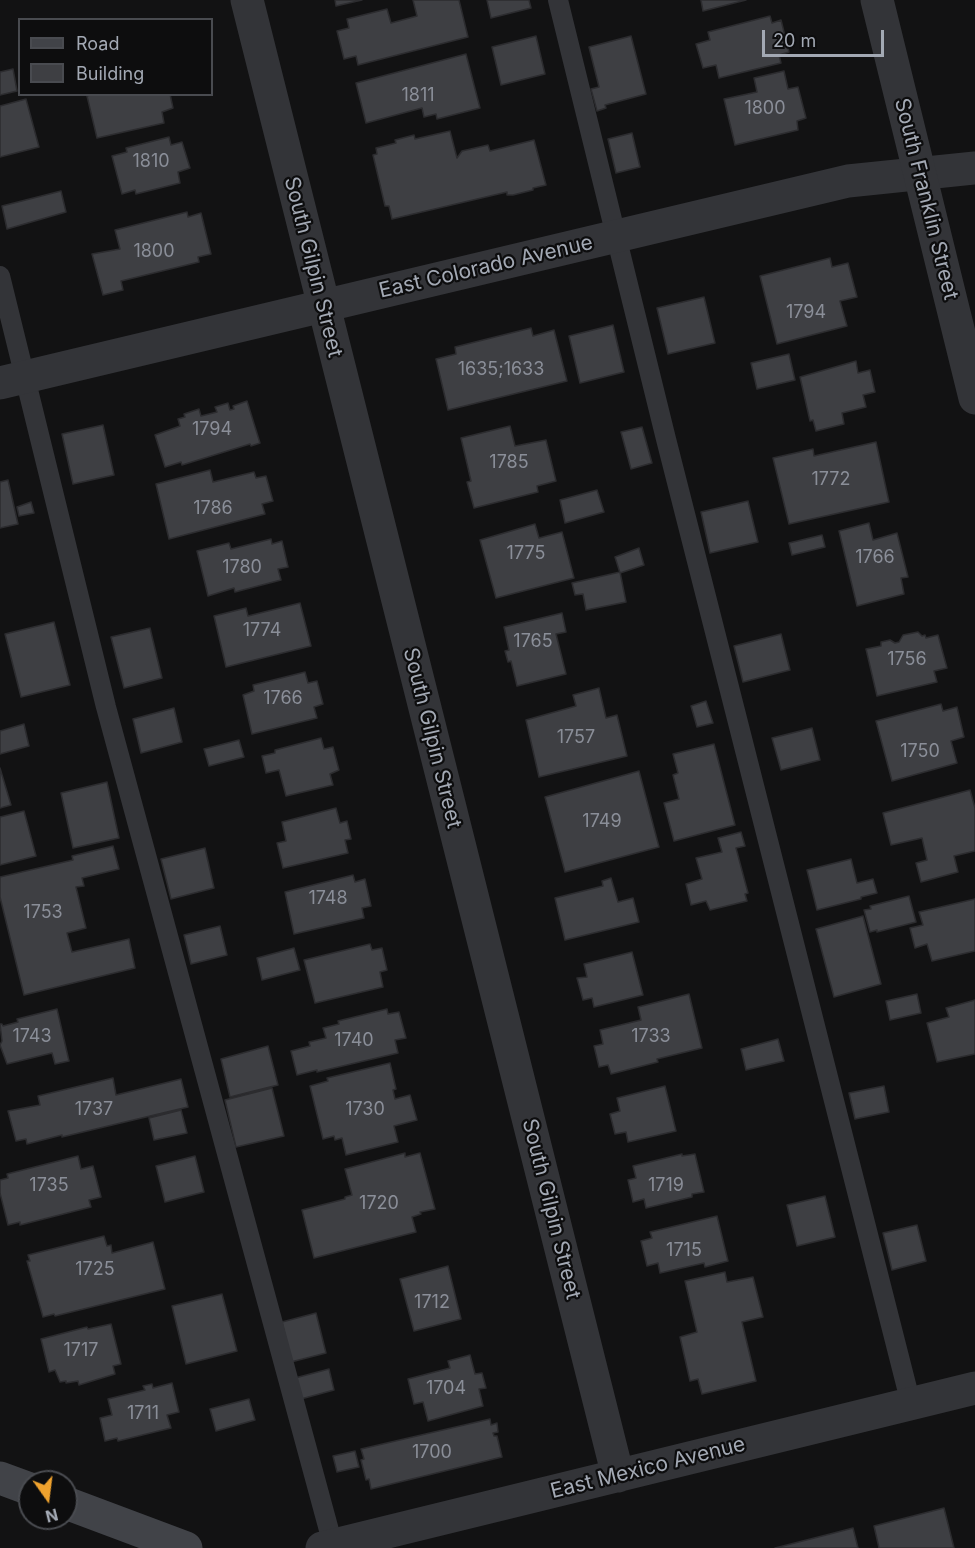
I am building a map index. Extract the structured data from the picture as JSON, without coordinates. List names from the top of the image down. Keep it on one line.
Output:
{"streets":{"street":["South Franklin Street","South Gilpin Street","East Colorado Avenue","East Mexico Avenue"]},"crossings":[["South Franklin Street","East Colorado Avenue"],["South Gilpin Street","East Colorado Avenue"],["South Gilpin Street","East Mexico Avenue"]],"house_numbers":["1811","1800","1810","1800","1794","1635;1633","1794","1785","1772","1786","1775","1766","1780","1774","1765","1756","1766","1757","1750","1749","1748","1753","1743","1733","1740","1737","1730","1735","1719","1720","1715","1725","1712","1717","1704","1711","1700"],"legend":["Road","Building"],"scale_bar":"20 m","north":"bottom"}
